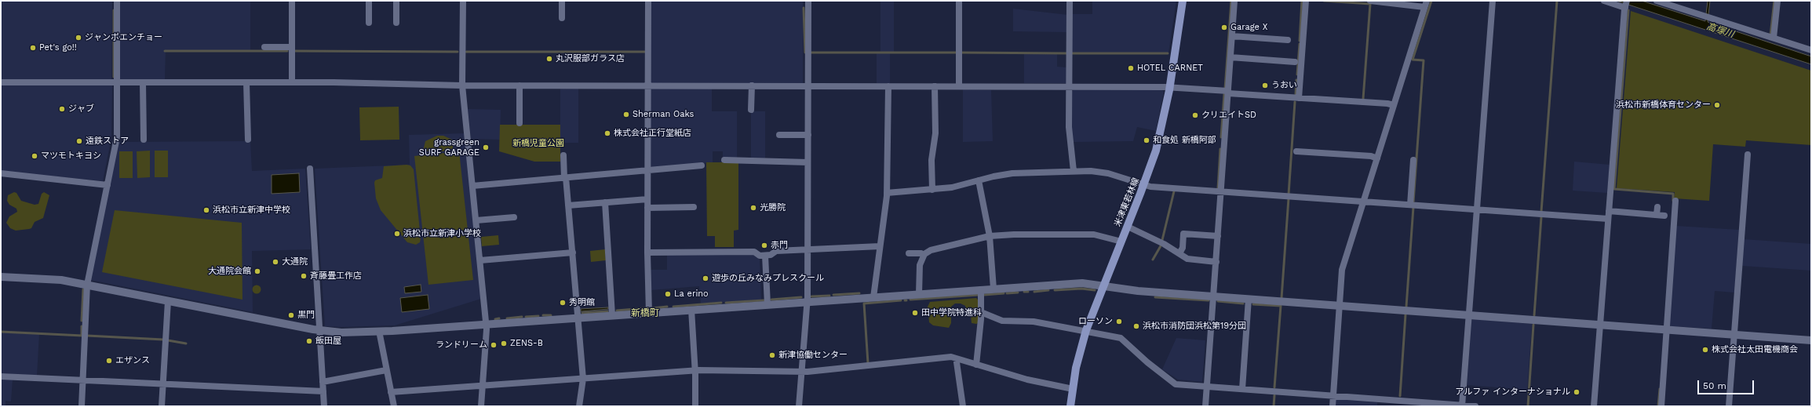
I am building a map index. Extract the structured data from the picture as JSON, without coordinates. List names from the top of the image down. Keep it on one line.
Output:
{"streets":{"main road":["米津東若林線"]},"districts":["新橋町"],"water":["高塚川"],"parks":["新橋児童公園"],"places":["Garage X","ジャンボエンチョー","Pet's go!!","丸沢服部ガラス店","HOTEL CARNET","うおい","浜松市新橋体育センター","ジャブ","Sherman Oaks","クリエイトSD","株式会社正行堂紙店","和食処 新橋阿部","遠鉄ストア","grassgreen SURF GARAGE","マツモトキヨシ","光勝院","浜松市立新津中学校","浜松市立新津小学校","赤門","大通院","大通院会館","斉藤畳工作店","遊歩の丘みなみプレスクール","La erino","秀明館","田中学院特進科","黒門","ローソン","浜松市消防団浜松第19分団","飯田屋","ZENS-B","ランドリーム","株式会社太田電機商会","新津協働センター","エザンス","アルファ インターナショナル"],"scale_bar":"50 m"}
